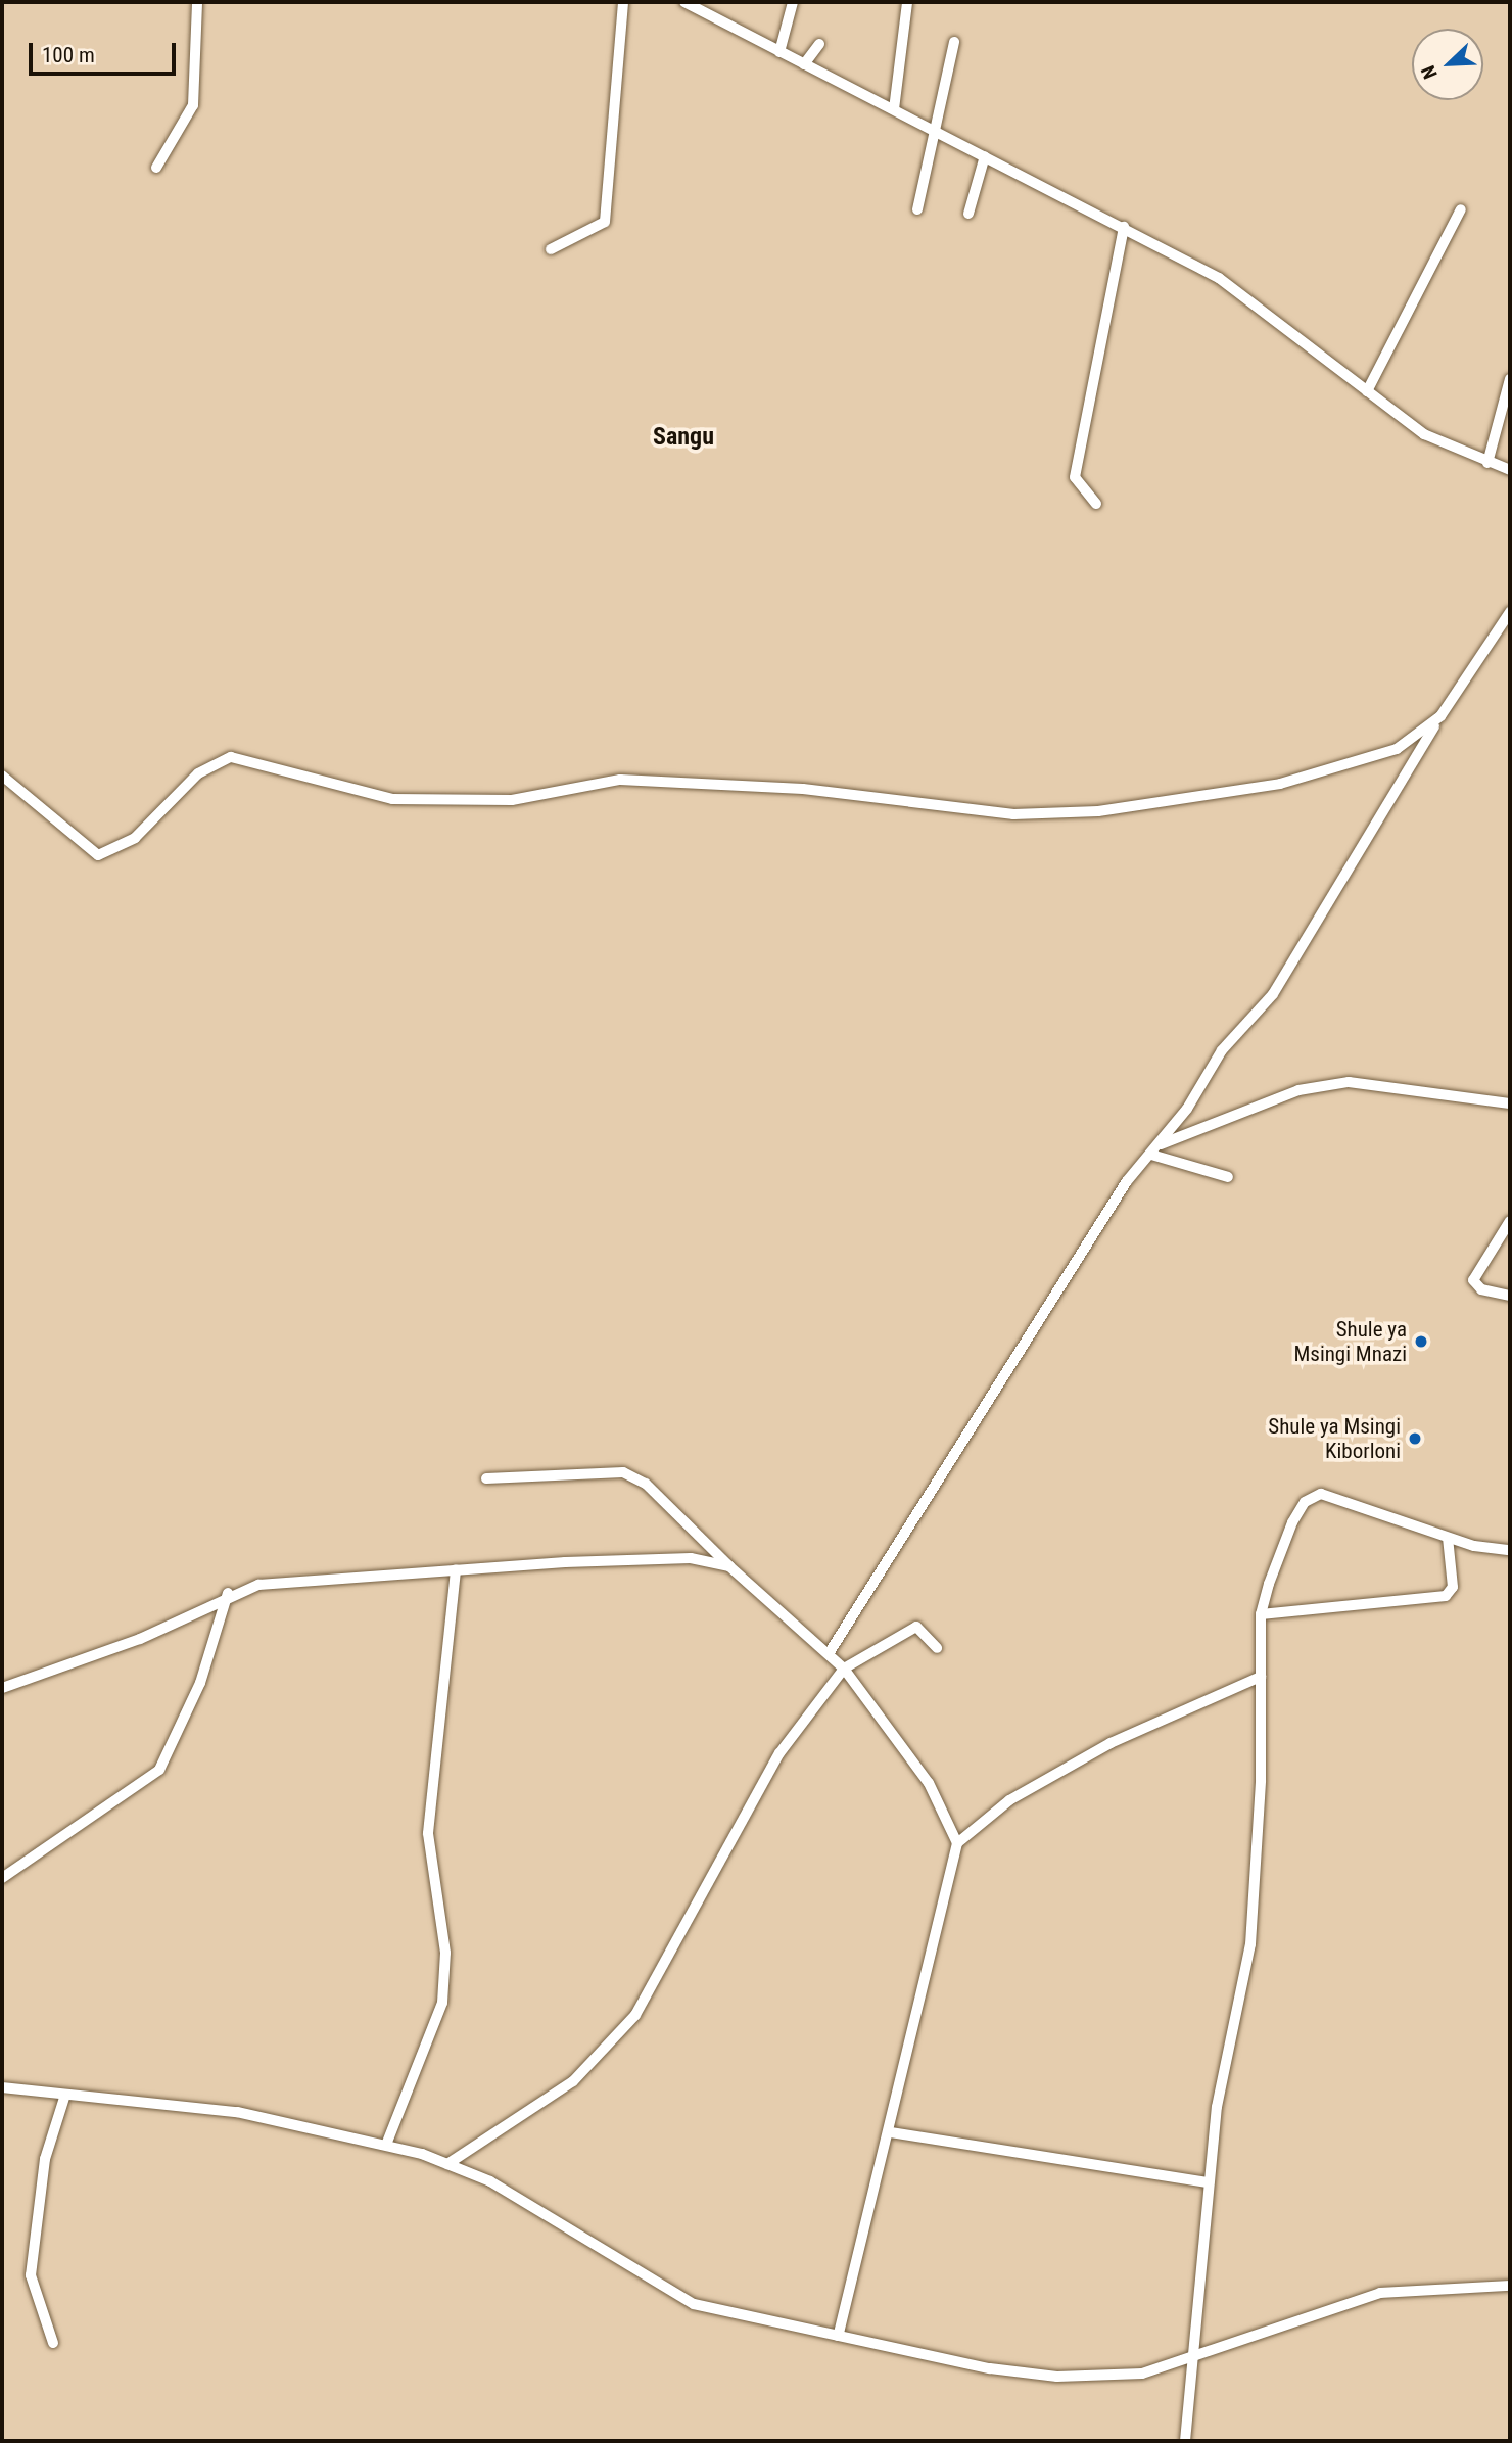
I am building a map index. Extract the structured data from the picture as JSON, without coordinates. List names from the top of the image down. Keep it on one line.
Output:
{"districts":["Sangu"],"places":["Shule ya Msingi Mnazi","Shule ya Msingi Kiborloni"],"scale_bar":"100 m","north":"bottom left"}
